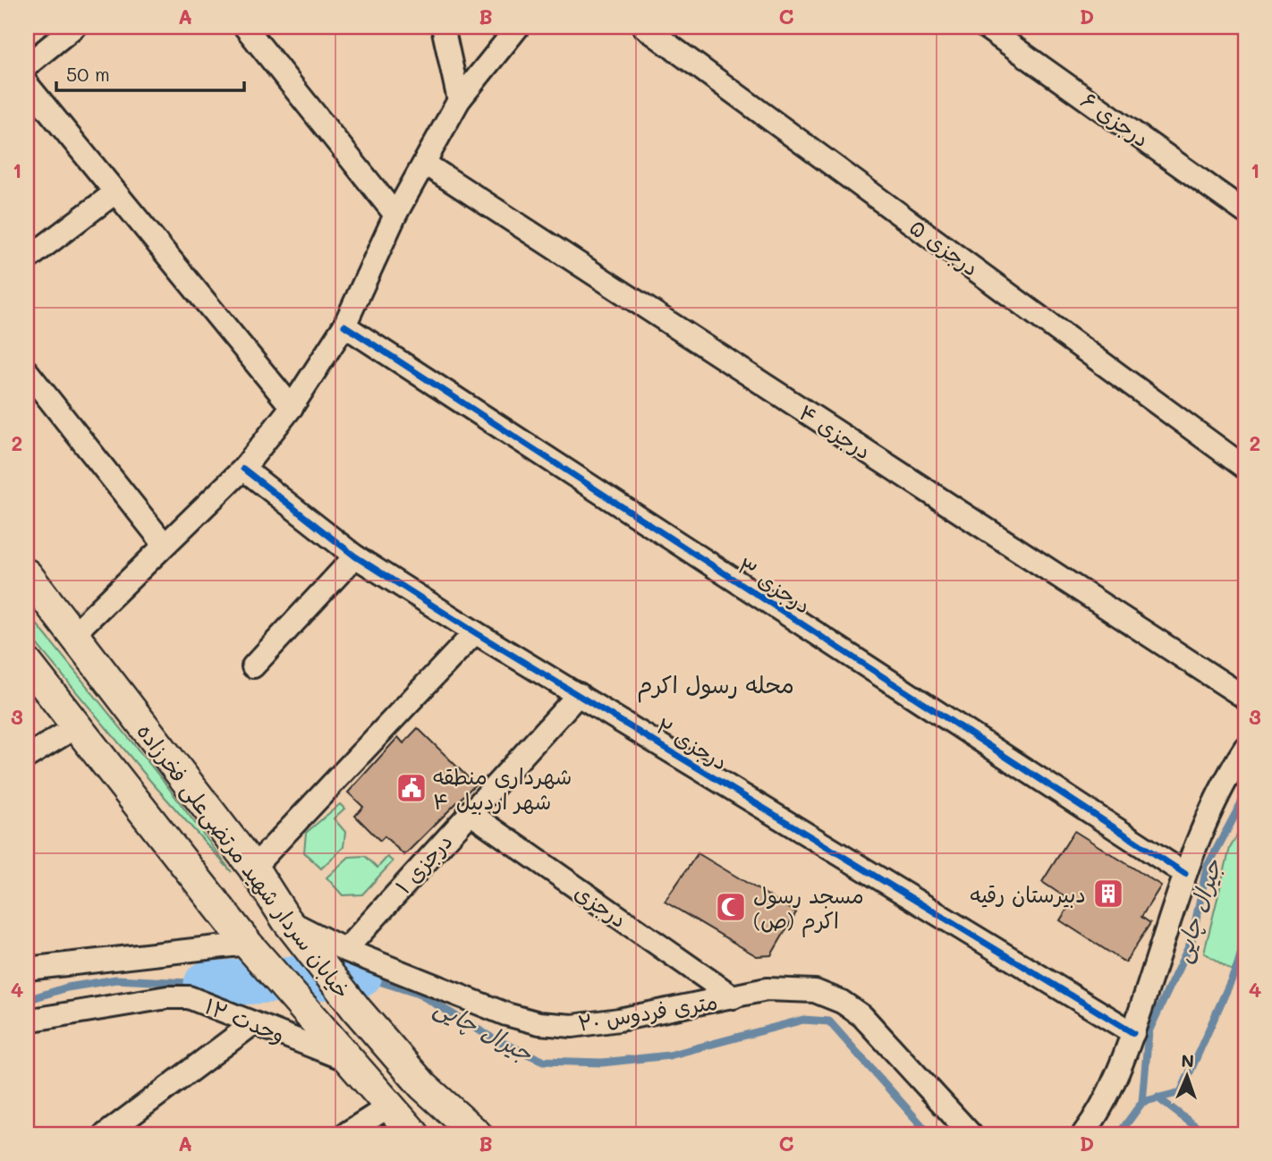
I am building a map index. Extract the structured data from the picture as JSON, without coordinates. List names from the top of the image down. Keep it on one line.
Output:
{"streets":{"main road":["خیابان سردار شهید مرتضی‌علی فخرزاده"],"street":["درجزی ۶","درجزی ۵","درجزی ۴","درجزی ۳","درجزی ۲","درجزی ۱","درجزی","۲۰ متری فردوس","وحدت ۱۲"]},"crossings":[["درجزی ۲","درجزی ۱"],["خیابان سردار شهید مرتضی‌علی فخرزاده","۲۰ متری فردوس"],["خیابان سردار شهید مرتضی‌علی فخرزاده","وحدت ۱۲"],["درجزی ۱","درجزی"],["درجزی ۱","۲۰ متری فردوس"],["درجزی","۲۰ متری فردوس"]],"districts":["محله رسول اکرم"],"water":["جیرال چایی"],"places":{"public building":["شهرداری منطقه ۴ شهر اردبیل"],"building":["دبیرستان رقیه"],"mosque":["مسجد رسول اکرم (ص)"]},"scale_bar":"50 m","north":"top","grid":{"columns":["A","B","C","D"],"rows":["1","2","3","4"]}}
